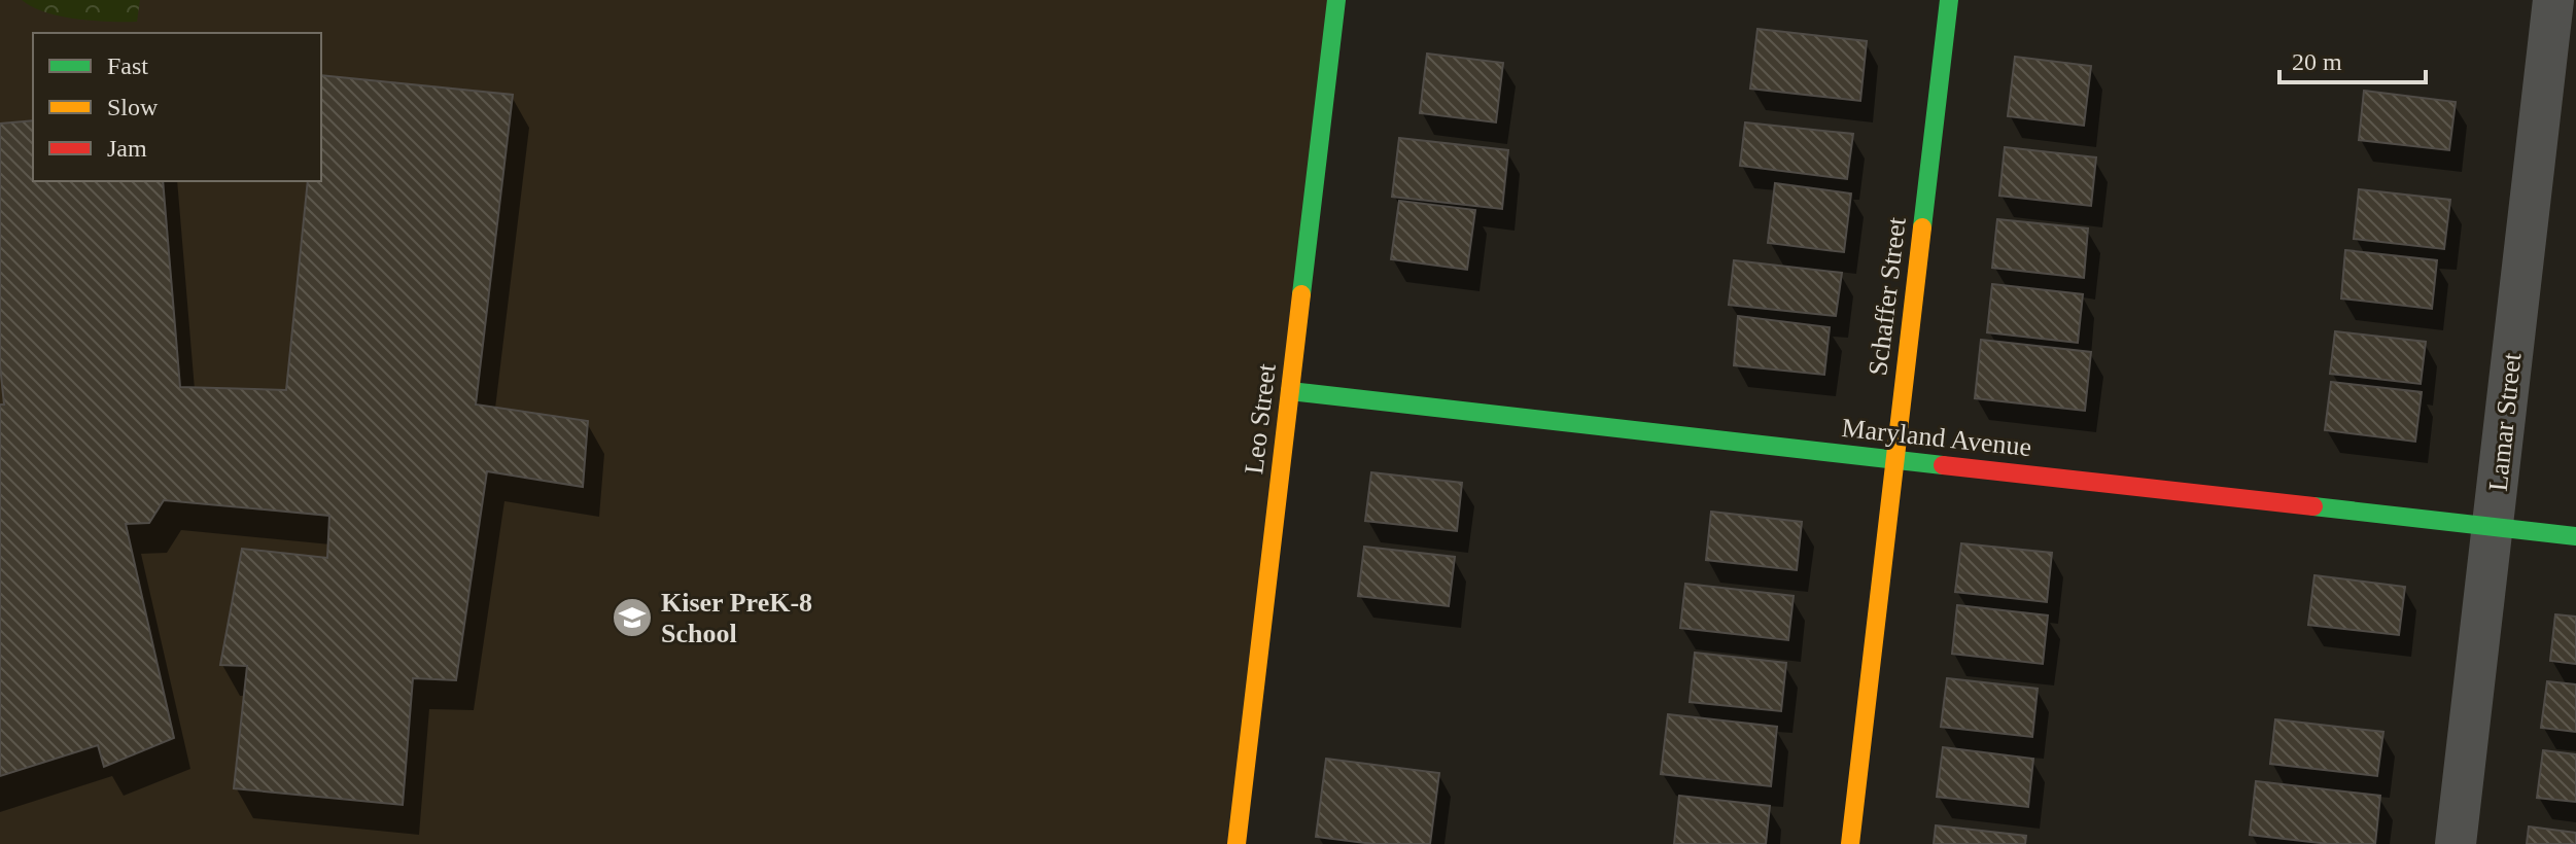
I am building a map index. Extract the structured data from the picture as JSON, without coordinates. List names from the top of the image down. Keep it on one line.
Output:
{"streets":{"street":["Schaffer Street","Leo Street","Lamar Street","Maryland Avenue"]},"crossings":[["Schaffer Street","Maryland Avenue"],["Leo Street","Maryland Avenue"],["Lamar Street","Maryland Avenue"]],"places":{"school or university":["Kiser PreK-8 School"]},"legend":["Fast","Slow","Jam"],"scale_bar":"20 m"}
